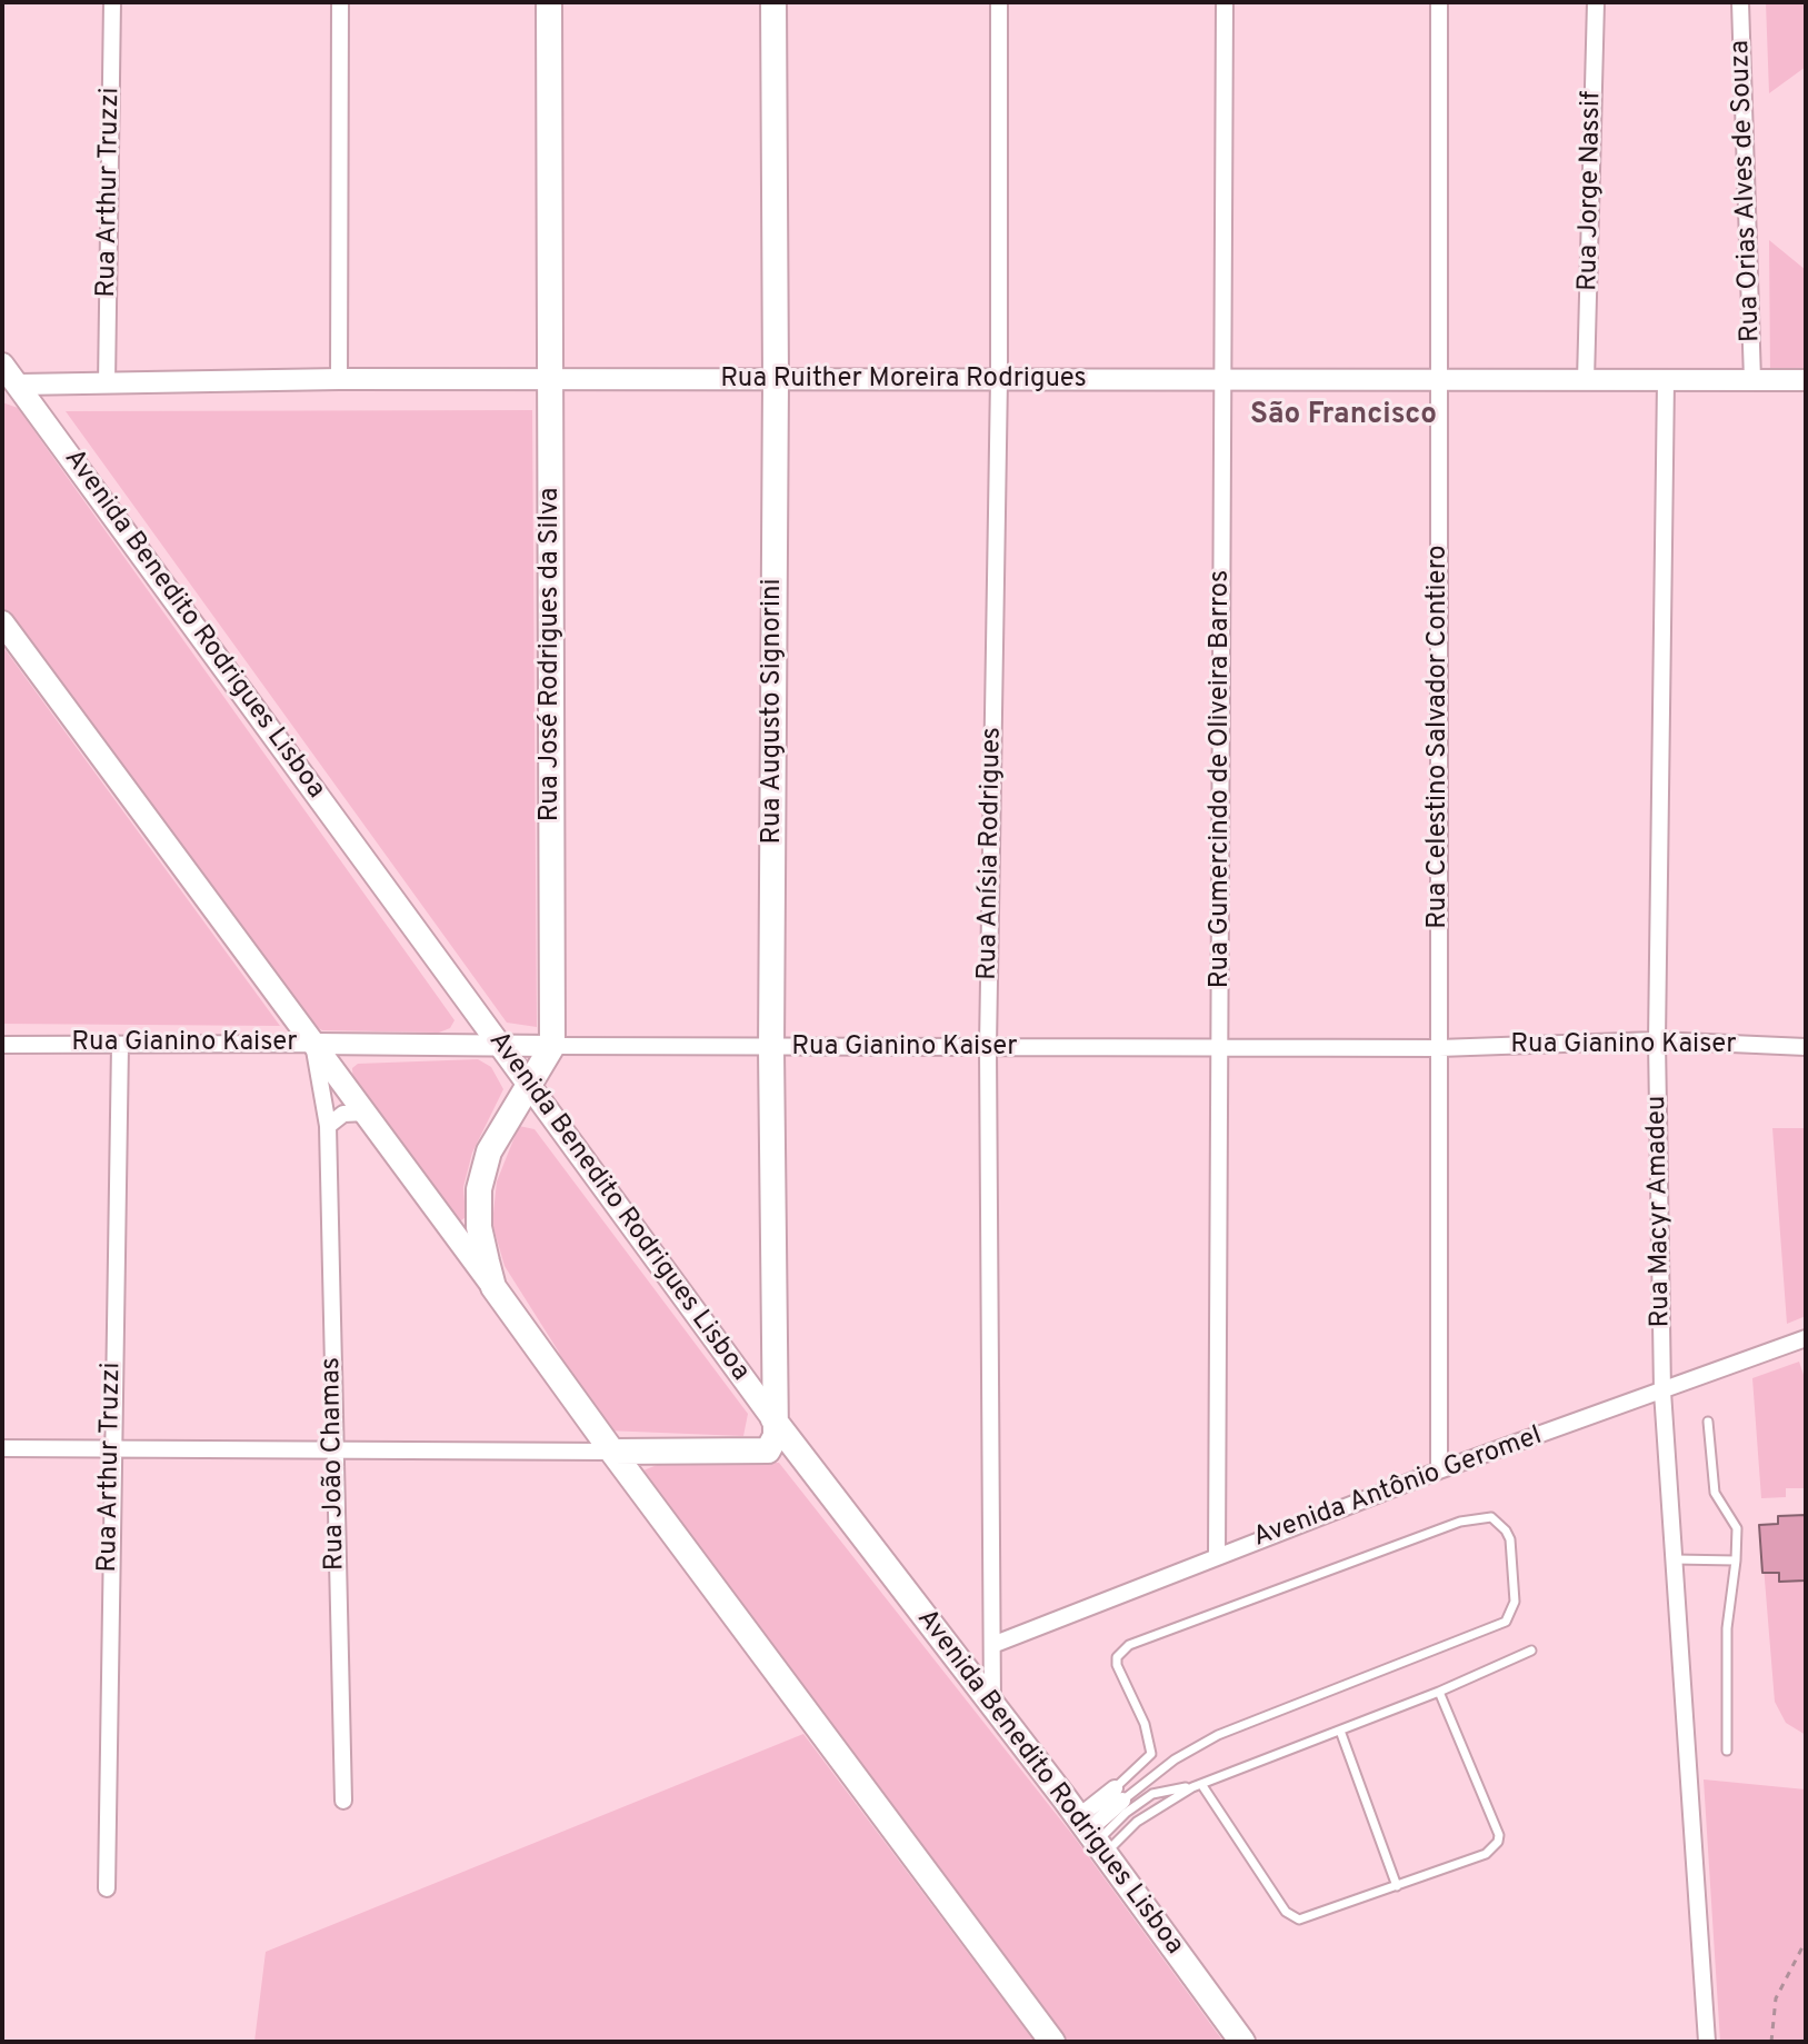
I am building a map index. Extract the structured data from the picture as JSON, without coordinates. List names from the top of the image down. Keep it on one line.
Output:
{"streets":{"main road":["Avenida Benedito Rodrigues Lisboa","Rua José Rodrigues da Silva","Rua Augusto Signorini"],"street":["Rua Jorge Nassif","Rua Orias Alves de Souza","Rua Arthur Truzzi","Rua Ruither Moreira Rodrigues","Rua Celestino Salvador Contiero","Rua Gumercindo de Oliveira Barros","Rua Anísia Rodrigues","Rua Gianino Kaiser","Rua Macyr Amadeu","Rua João Chamas","Avenida Antônio Geromel"]},"crossings":[["Rua Jorge Nassif","Rua Ruither Moreira Rodrigues"],["Rua Orias Alves de Souza","Rua Ruither Moreira Rodrigues"],["Rua Arthur Truzzi","Rua Ruither Moreira Rodrigues"],["Rua Arthur Truzzi","Rua Gianino Kaiser"],["Rua Ruither Moreira Rodrigues","Avenida Benedito Rodrigues Lisboa"],["Rua Ruither Moreira Rodrigues","Rua José Rodrigues da Silva"],["Rua Ruither Moreira Rodrigues","Rua Augusto Signorini"],["Rua Ruither Moreira Rodrigues","Rua Celestino Salvador Contiero"],["Rua Ruither Moreira Rodrigues","Rua Gumercindo de Oliveira Barros"],["Rua Ruither Moreira Rodrigues","Rua Anísia Rodrigues"],["Rua Ruither Moreira Rodrigues","Rua Macyr Amadeu"],["Avenida Benedito Rodrigues Lisboa","Rua Augusto Signorini"],["Avenida Benedito Rodrigues Lisboa","Rua Anísia Rodrigues"],["Avenida Benedito Rodrigues Lisboa","Rua Gianino Kaiser"],["Rua José Rodrigues da Silva","Rua Gianino Kaiser"],["Rua Augusto Signorini","Rua Gianino Kaiser"],["Rua Celestino Salvador Contiero","Rua Gianino Kaiser"],["Rua Celestino Salvador Contiero","Avenida Antônio Geromel"],["Rua Gumercindo de Oliveira Barros","Rua Gianino Kaiser"],["Rua Gumercindo de Oliveira Barros","Avenida Antônio Geromel"],["Rua Anísia Rodrigues","Rua Gianino Kaiser"],["Rua Anísia Rodrigues","Avenida Antônio Geromel"],["Rua Gianino Kaiser","Rua Macyr Amadeu"],["Rua Gianino Kaiser","Rua João Chamas"],["Rua Macyr Amadeu","Avenida Antônio Geromel"]],"districts":["São Francisco"]}
